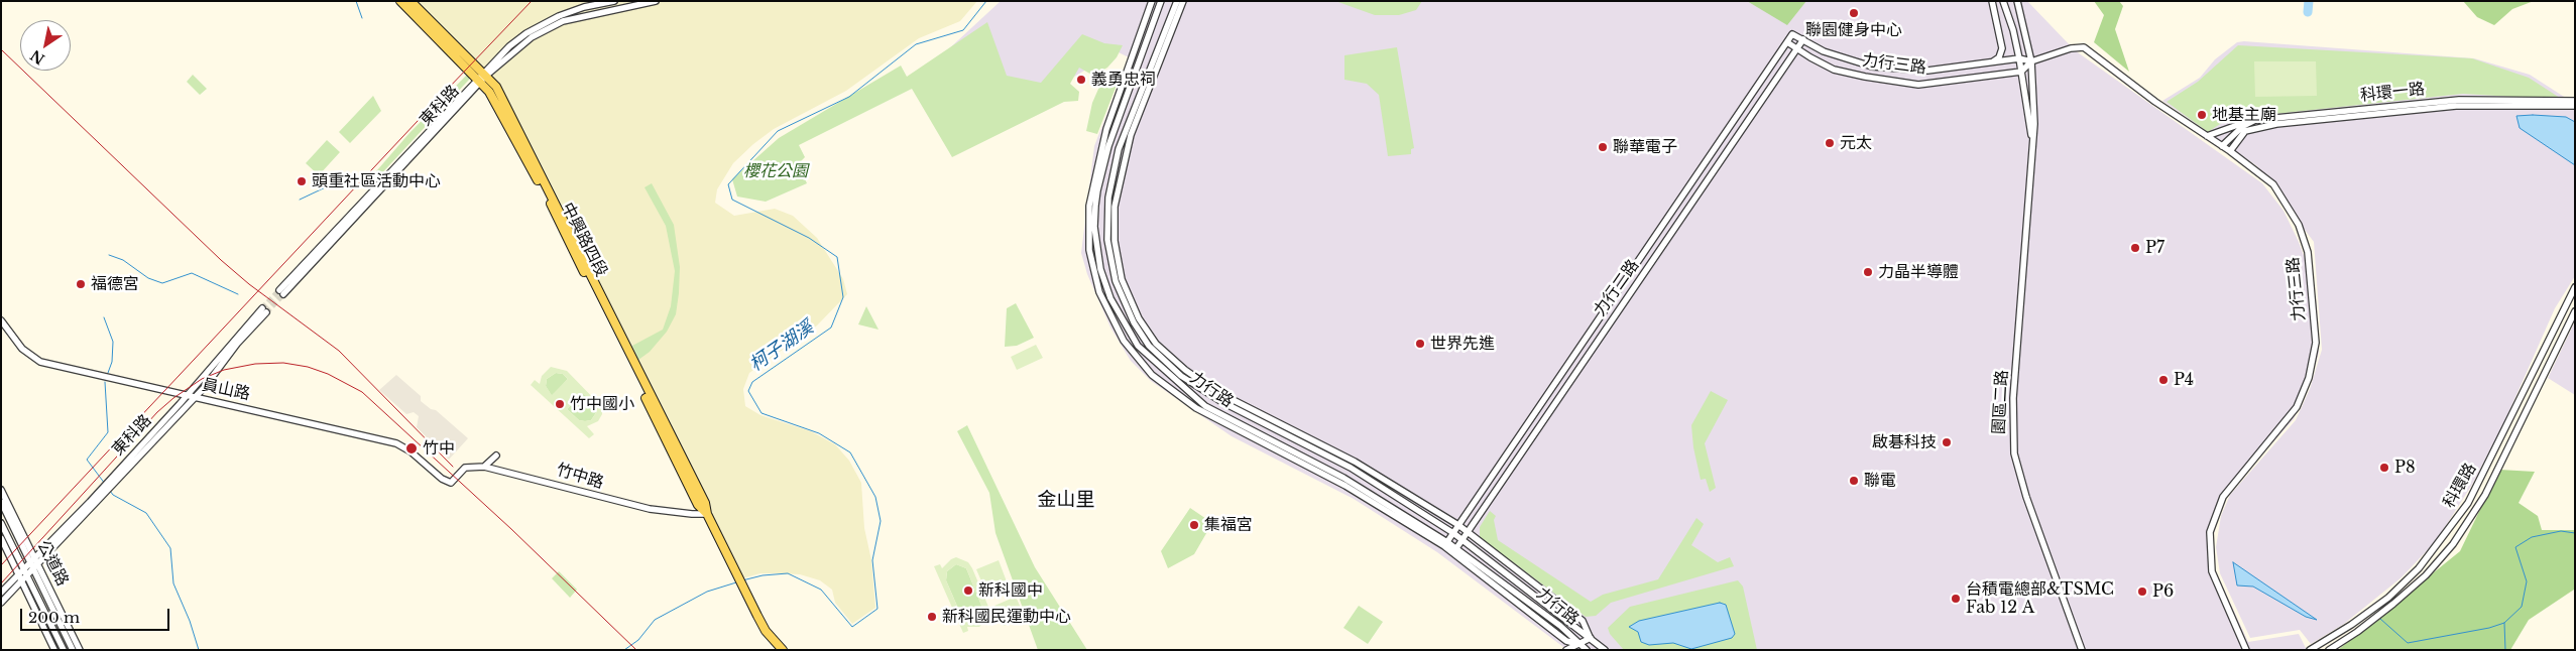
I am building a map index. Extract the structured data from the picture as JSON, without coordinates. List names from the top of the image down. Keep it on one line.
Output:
{"streets":{"main road":["中興路四段"],"street":["力行三路","科環一路","東科路","力行二路","員山路","力行路","園區二路","竹中路","科環路","公道路"]},"crossings":[["力行三路","科環一路"],["力行三路","力行二路"],["力行三路","園區二路"],["東科路","中興路四段"],["東科路","員山路"],["東科路","公道路"],["中興路四段","竹中路"],["力行二路","力行路"],["員山路","竹中路"]],"districts":["金山里"],"water":["柯子湖溪"],"parks":["櫻花公園"],"places":["聯園健身中心","義勇忠祠","地基主廟","元太","聯華電子","頭重社區活動中心","P7","力晶半導體","福德宮","世界先進","P4","竹中國小","啟碁科技","竹中","P8","聯電","集福宮","新科國中","P6","台積電總部&TSMC Fab 12 A","新科國民運動中心"],"scale_bar":"200 m","north":"bottom left"}
